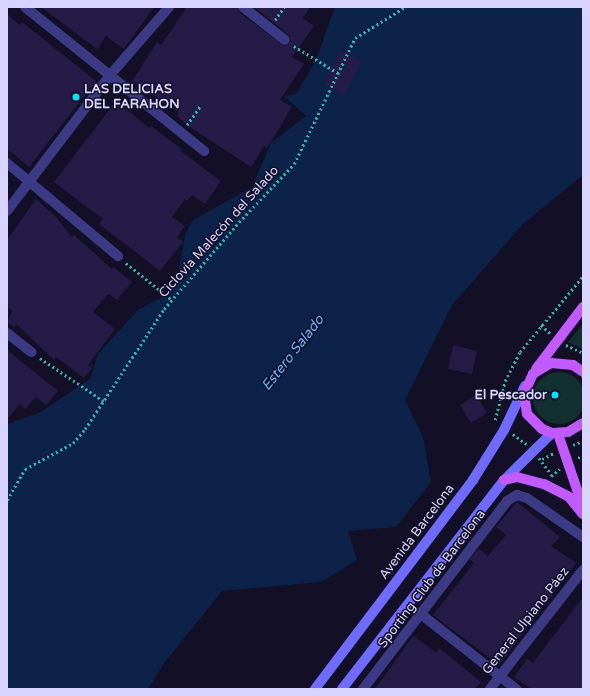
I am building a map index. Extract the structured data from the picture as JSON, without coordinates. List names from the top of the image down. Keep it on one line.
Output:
{"streets":{"main road":["Avenida Barcelona"],"street":["Sporting Club de Barcelona","General Ulpiano Páez"],"path":["Ciclovía Malecón del Salado"]},"water":["Estero Salado"],"places":["LAS DELICIAS DEL FARAHON","El Pescador"]}
